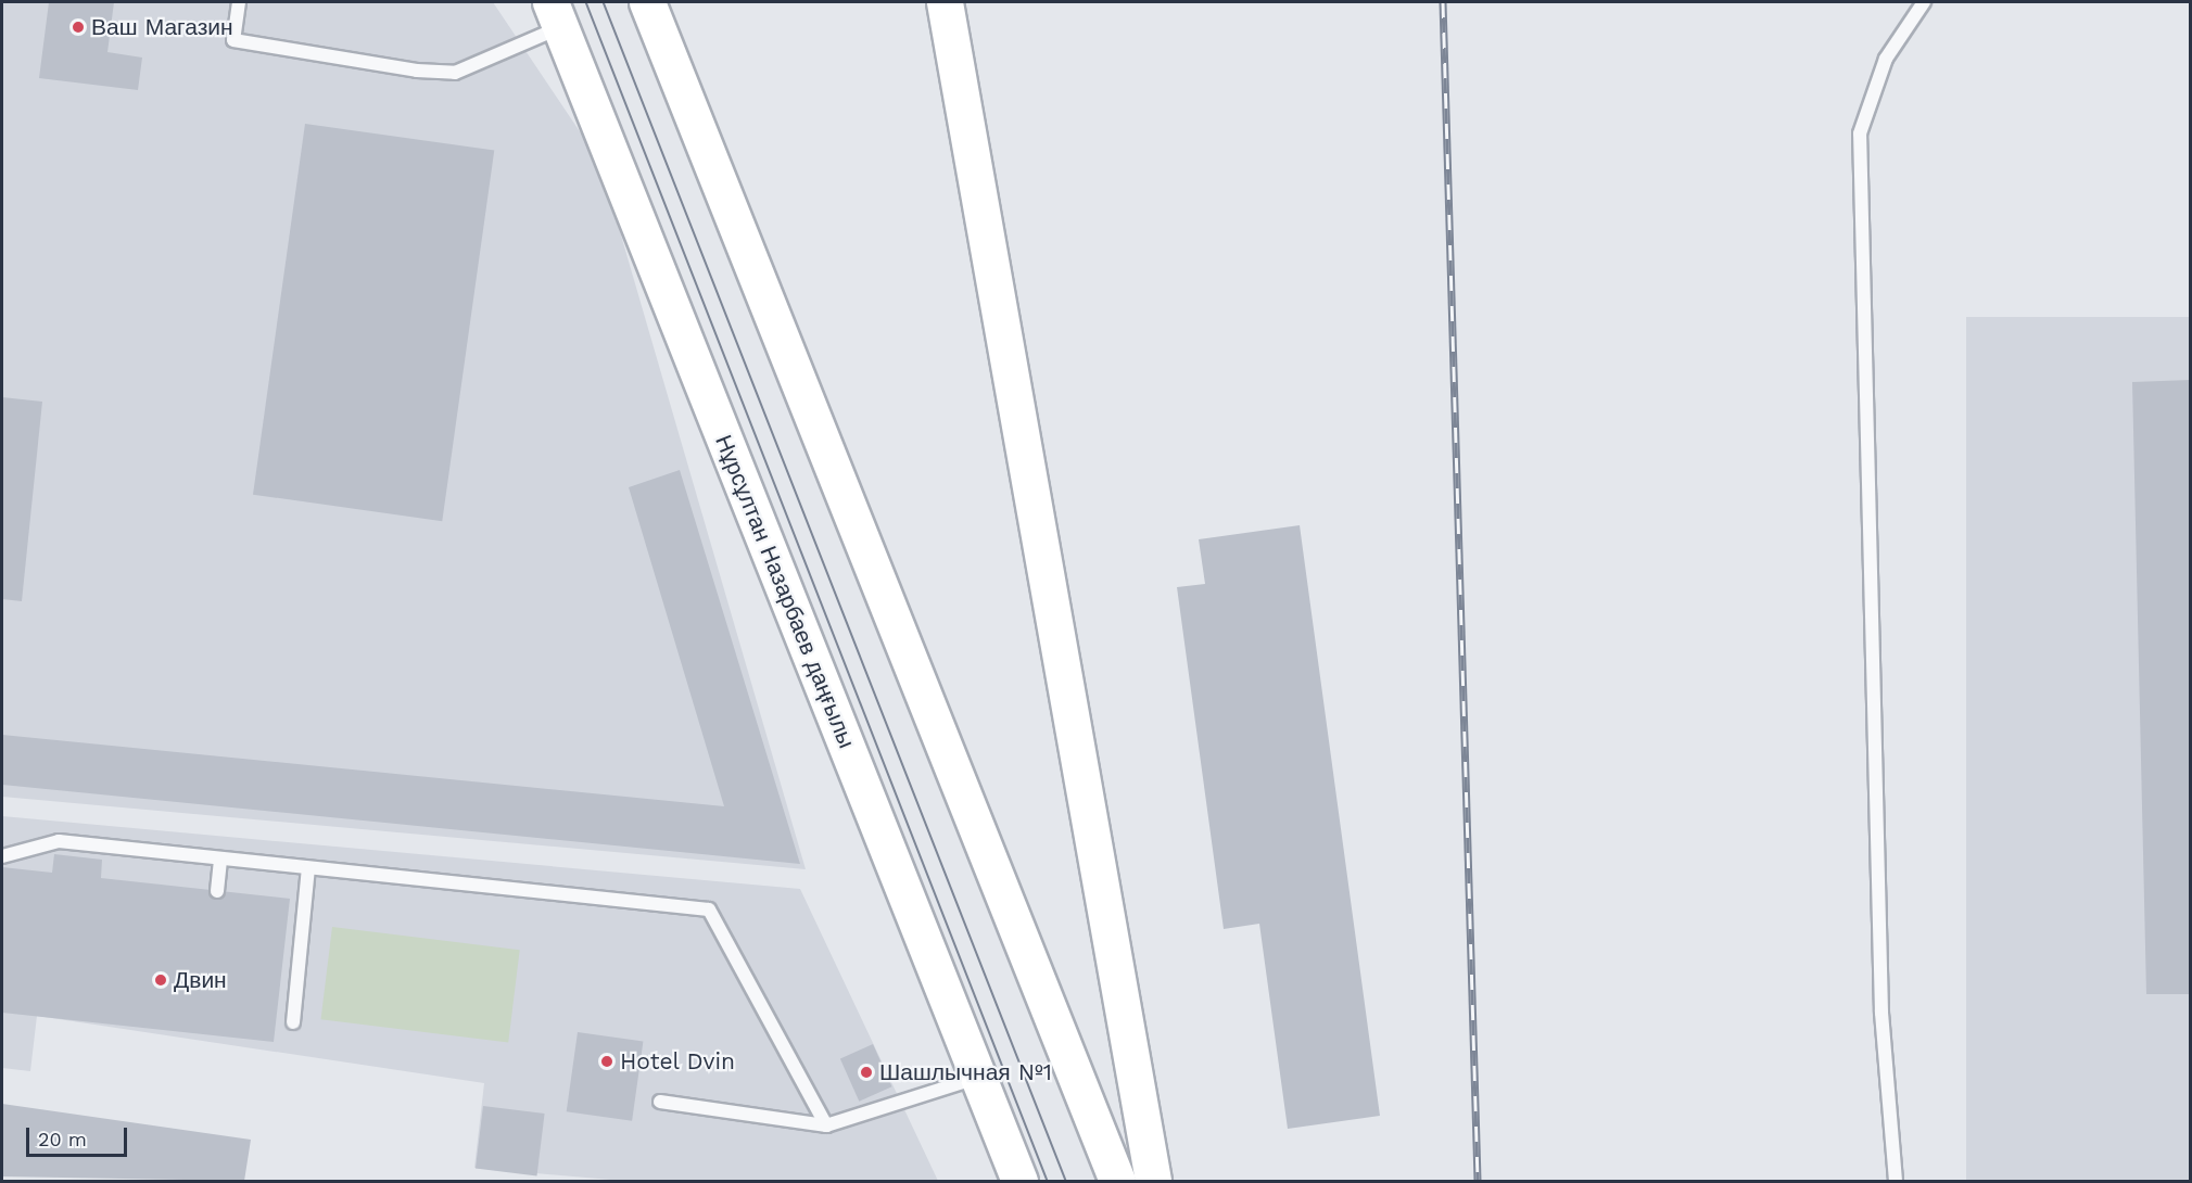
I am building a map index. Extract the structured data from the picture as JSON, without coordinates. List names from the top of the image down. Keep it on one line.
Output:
{"streets":{"main road":["Нұрсұлтан Назарбаев даңғылы"]},"places":["Ваш Магазин","Двин","Hotel Dvin","Шашлычная №1"],"scale_bar":"20 m"}
